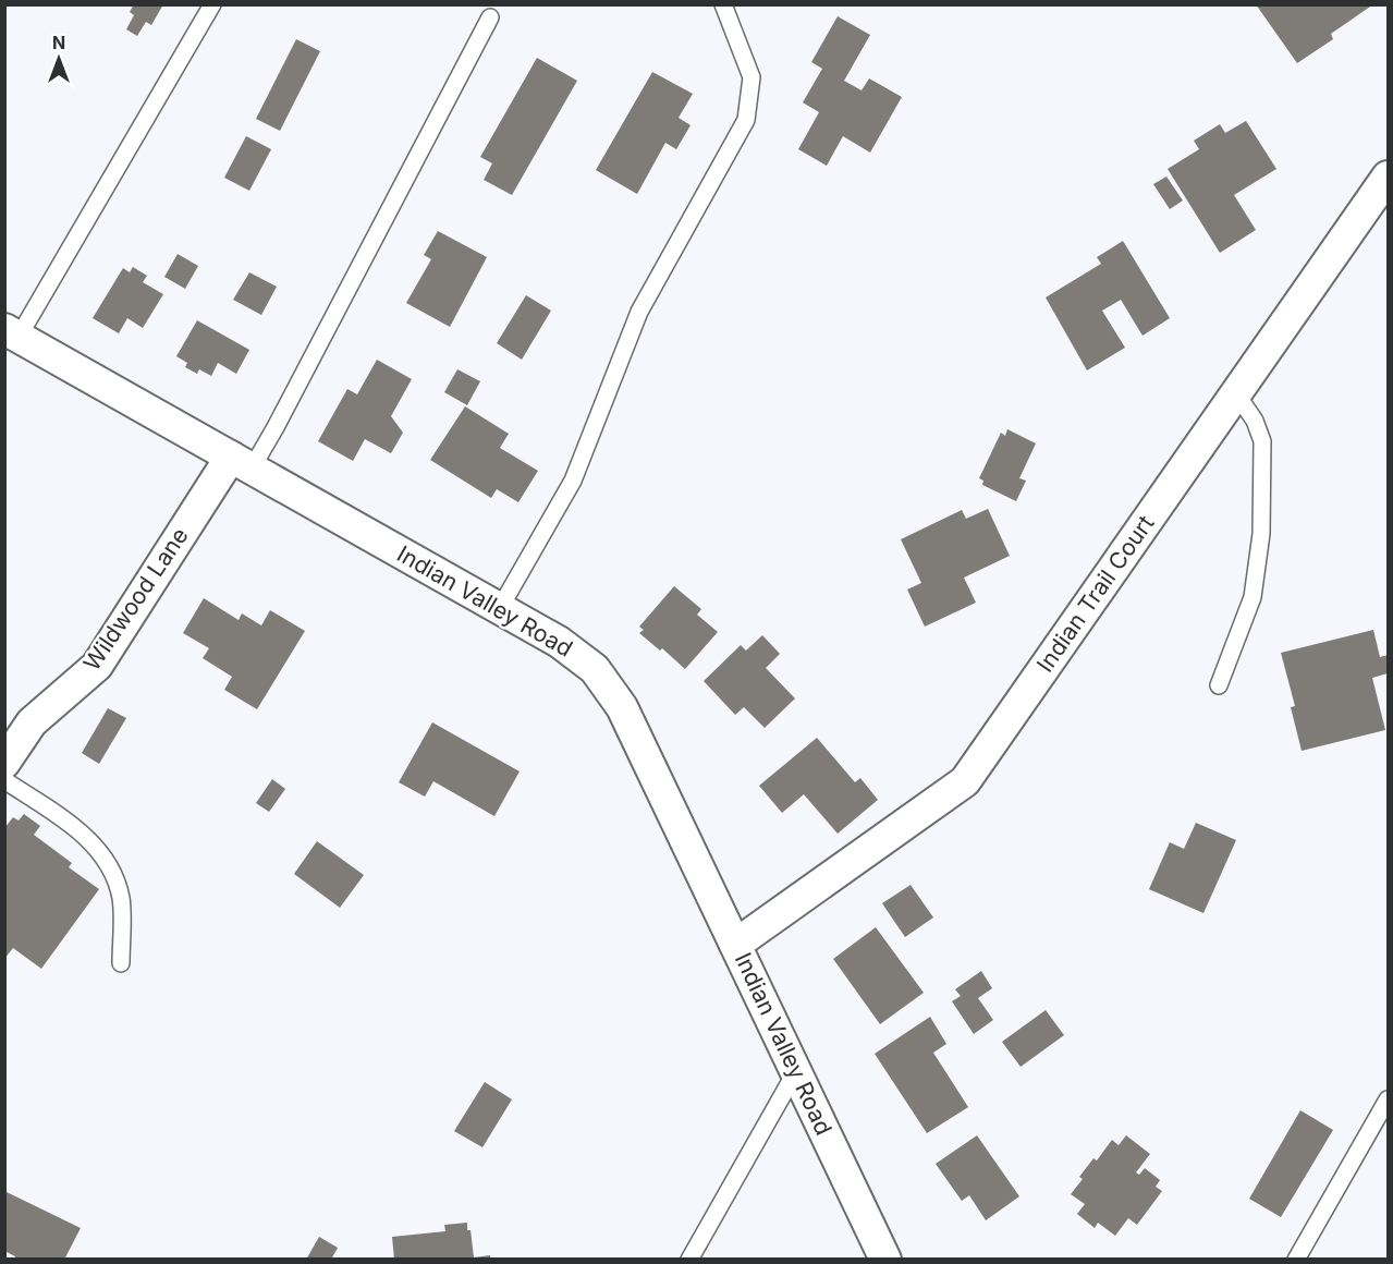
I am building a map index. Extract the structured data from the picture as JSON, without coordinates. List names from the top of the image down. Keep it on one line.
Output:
{"streets":{"street":["Indian Trail Court","Wildwood Lane","Indian Valley Road"]},"crossings":[["Indian Trail Court","Indian Valley Road"],["Wildwood Lane","Indian Valley Road"]],"north":"top"}
